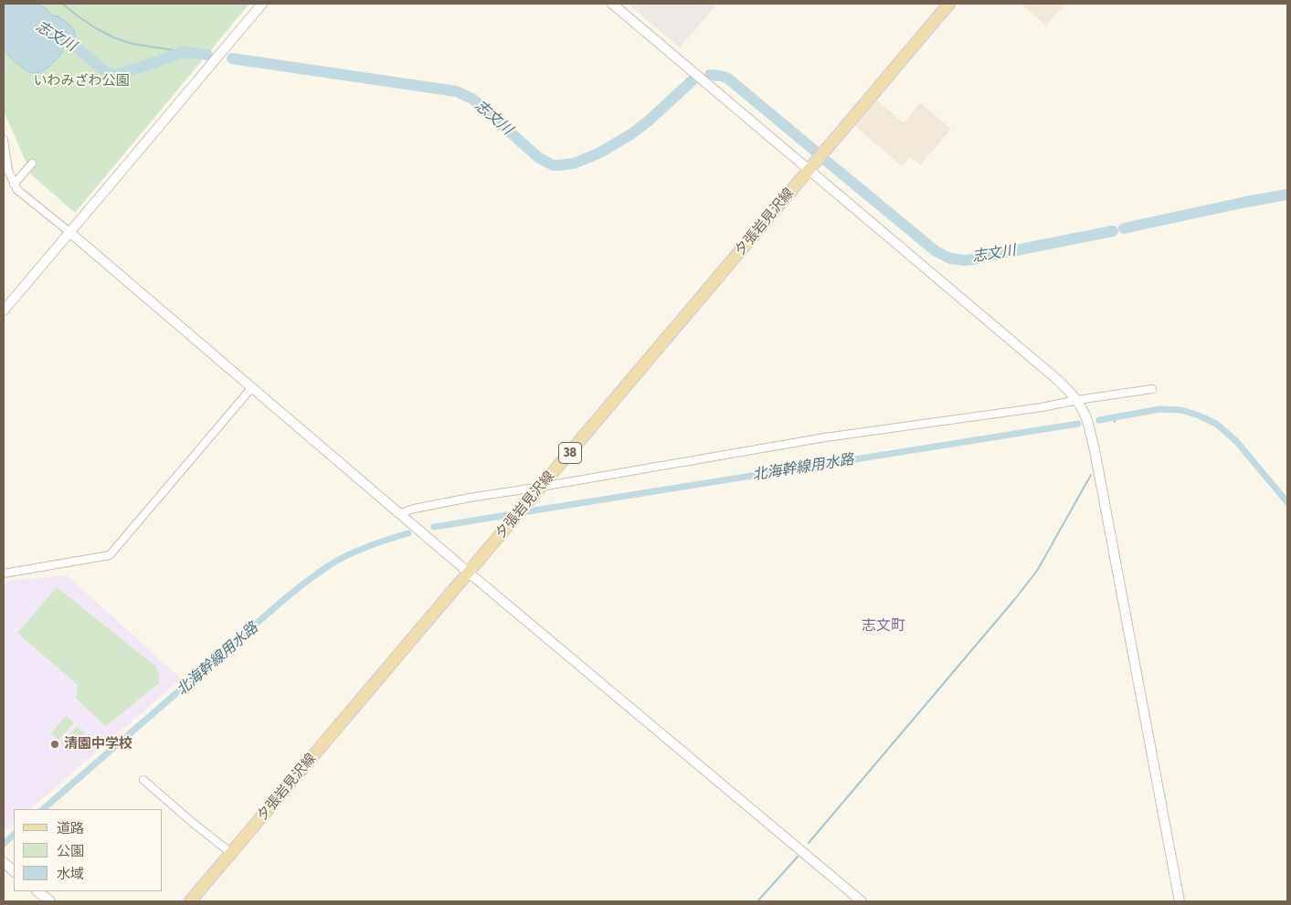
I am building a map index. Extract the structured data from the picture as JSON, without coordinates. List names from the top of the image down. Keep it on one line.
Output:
{"streets":{"main road":["夕張岩見沢線","38"]},"districts":["志文町"],"water":["志文川","北海幹線用水路"],"parks":["いわみざわ公園"],"places":["清園中学校"],"legend":["道路","公園","水域"]}
